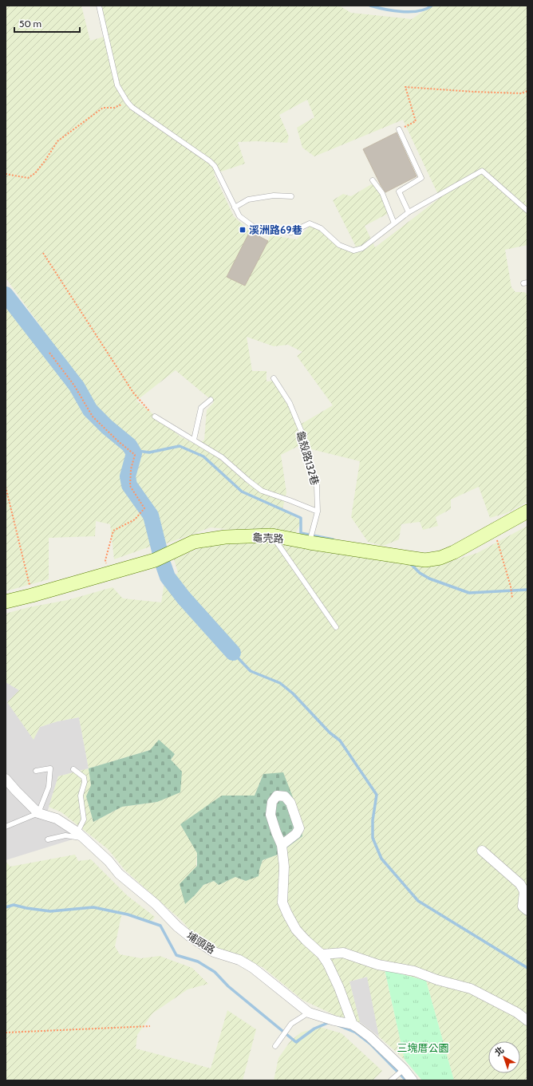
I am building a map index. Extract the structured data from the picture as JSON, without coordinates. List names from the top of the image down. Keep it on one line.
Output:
{"streets":{"street":["龜壳路","埔頭路"],"lane":["龜殼路132巷"]},"crossings":[["龜殼路132巷","龜壳路"]],"parks":["三塊厝公園"],"places":{"transit":["溪洲路69巷"]},"scale_bar":"50 m","north":"top left"}
